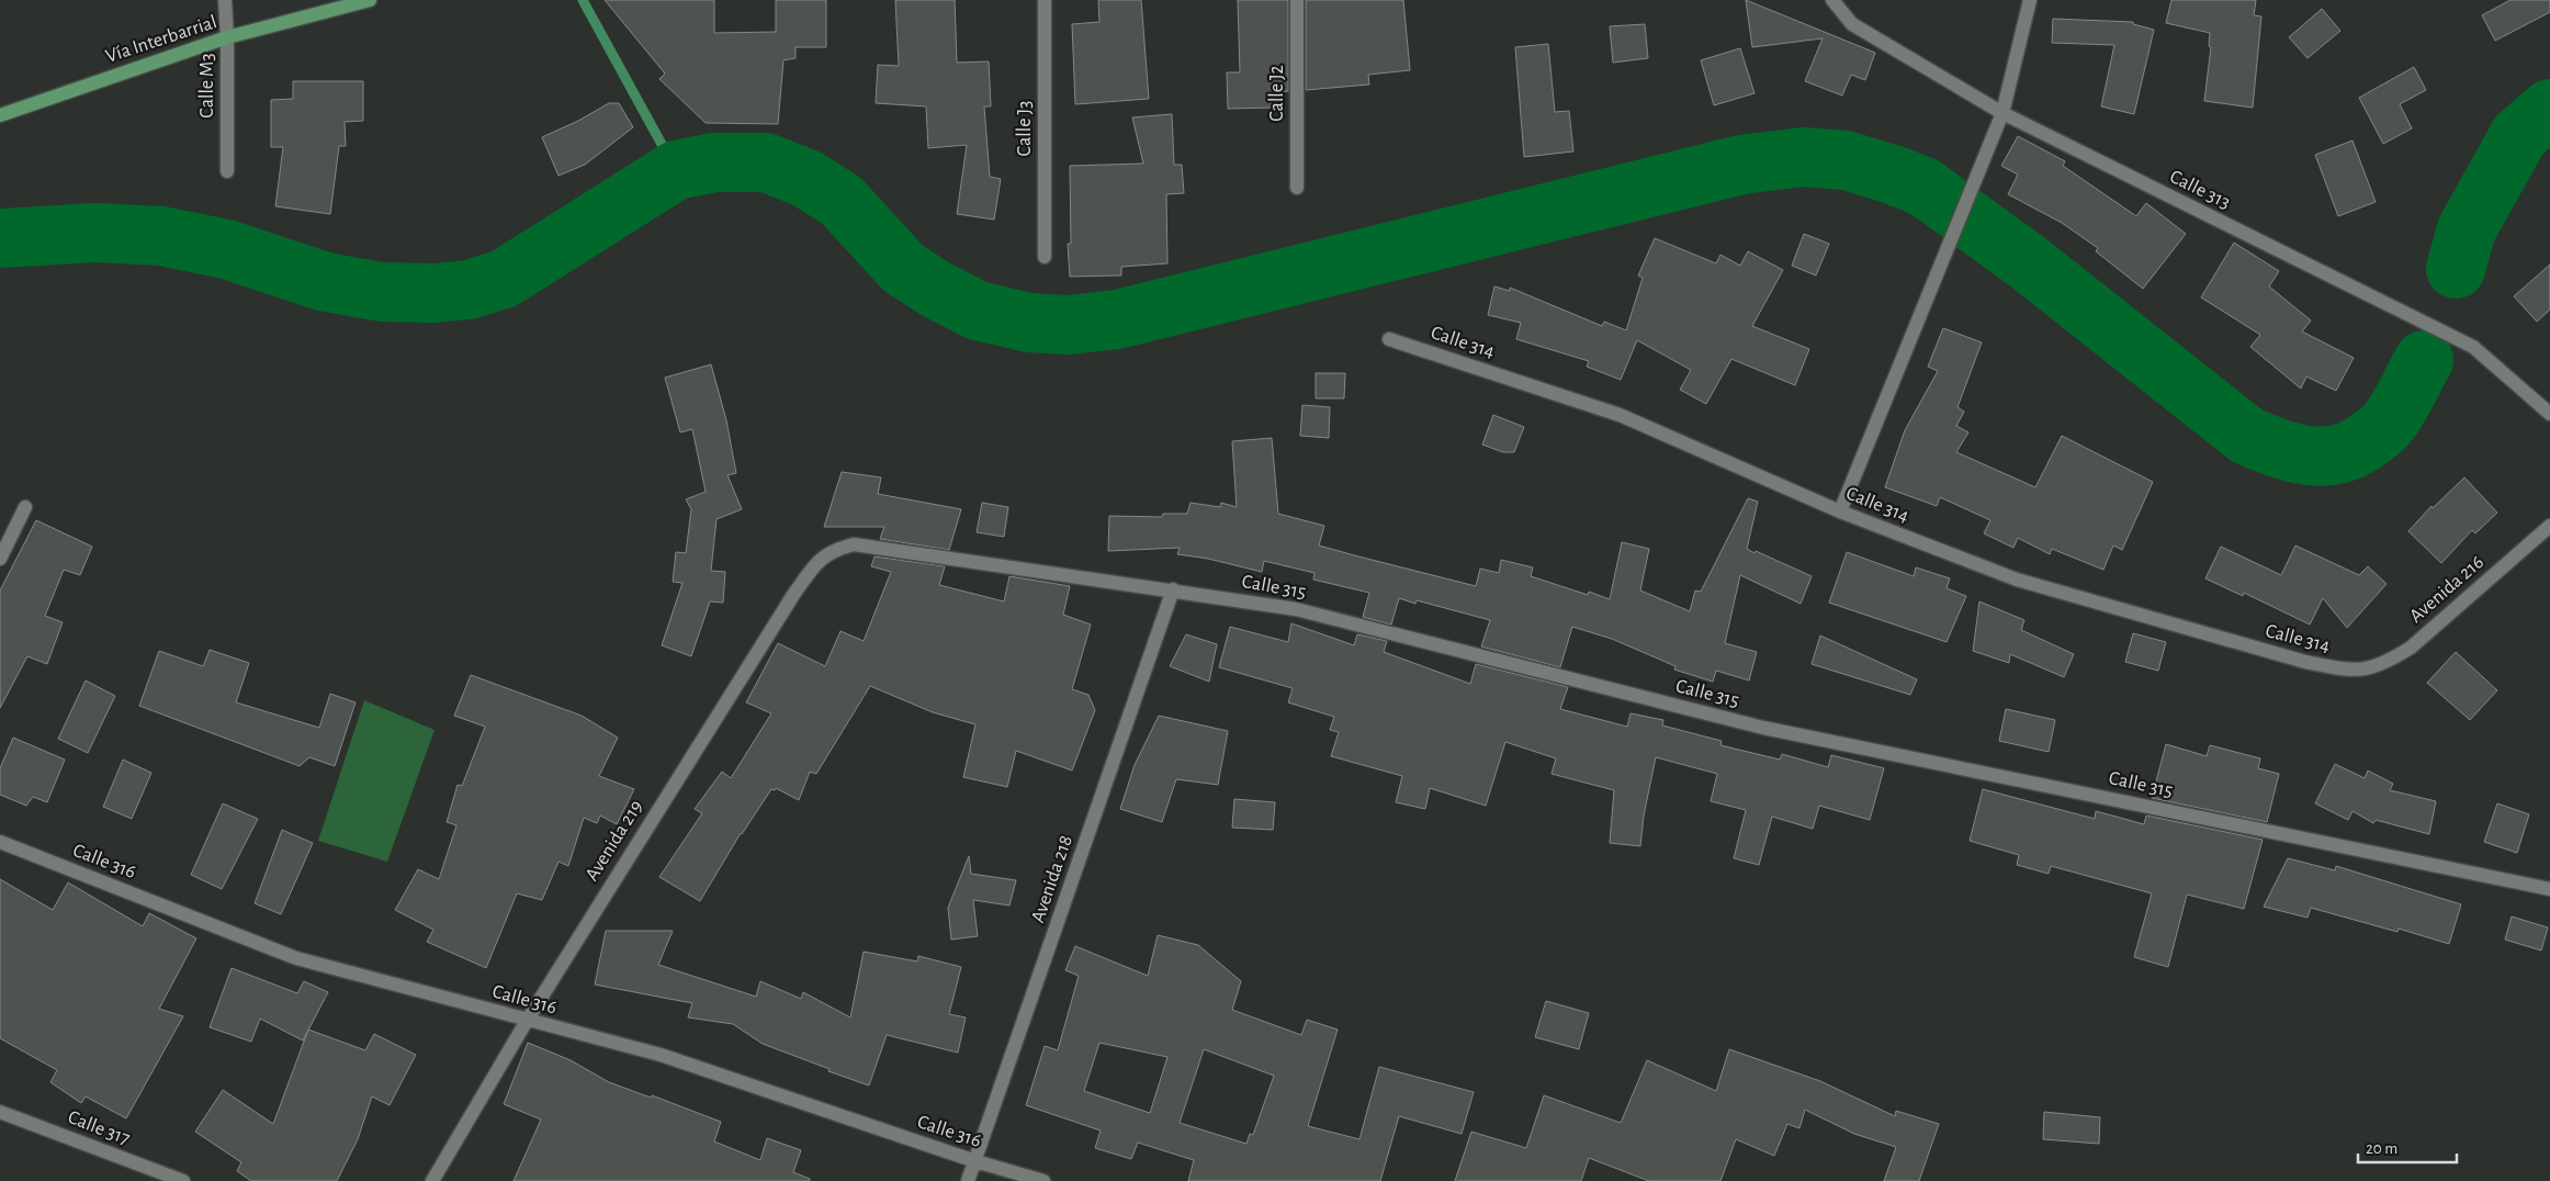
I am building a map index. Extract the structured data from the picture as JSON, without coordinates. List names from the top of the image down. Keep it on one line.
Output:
{"streets":{"main road":["Vía Interbarrial"],"street":["Calle M3","Calle J2","Calle J3","Calle 313","Calle 314","Calle 315","Avenida 216","Avenida 219","Calle 316","Avenida 218","Calle 317"]},"crossings":[["Vía Interbarrial","Calle M3"],["Calle 314","Avenida 216"],["Calle 315","Avenida 219"],["Calle 315","Avenida 218"],["Avenida 219","Calle 316"],["Calle 316","Avenida 218"]],"scale_bar":"20 m"}
